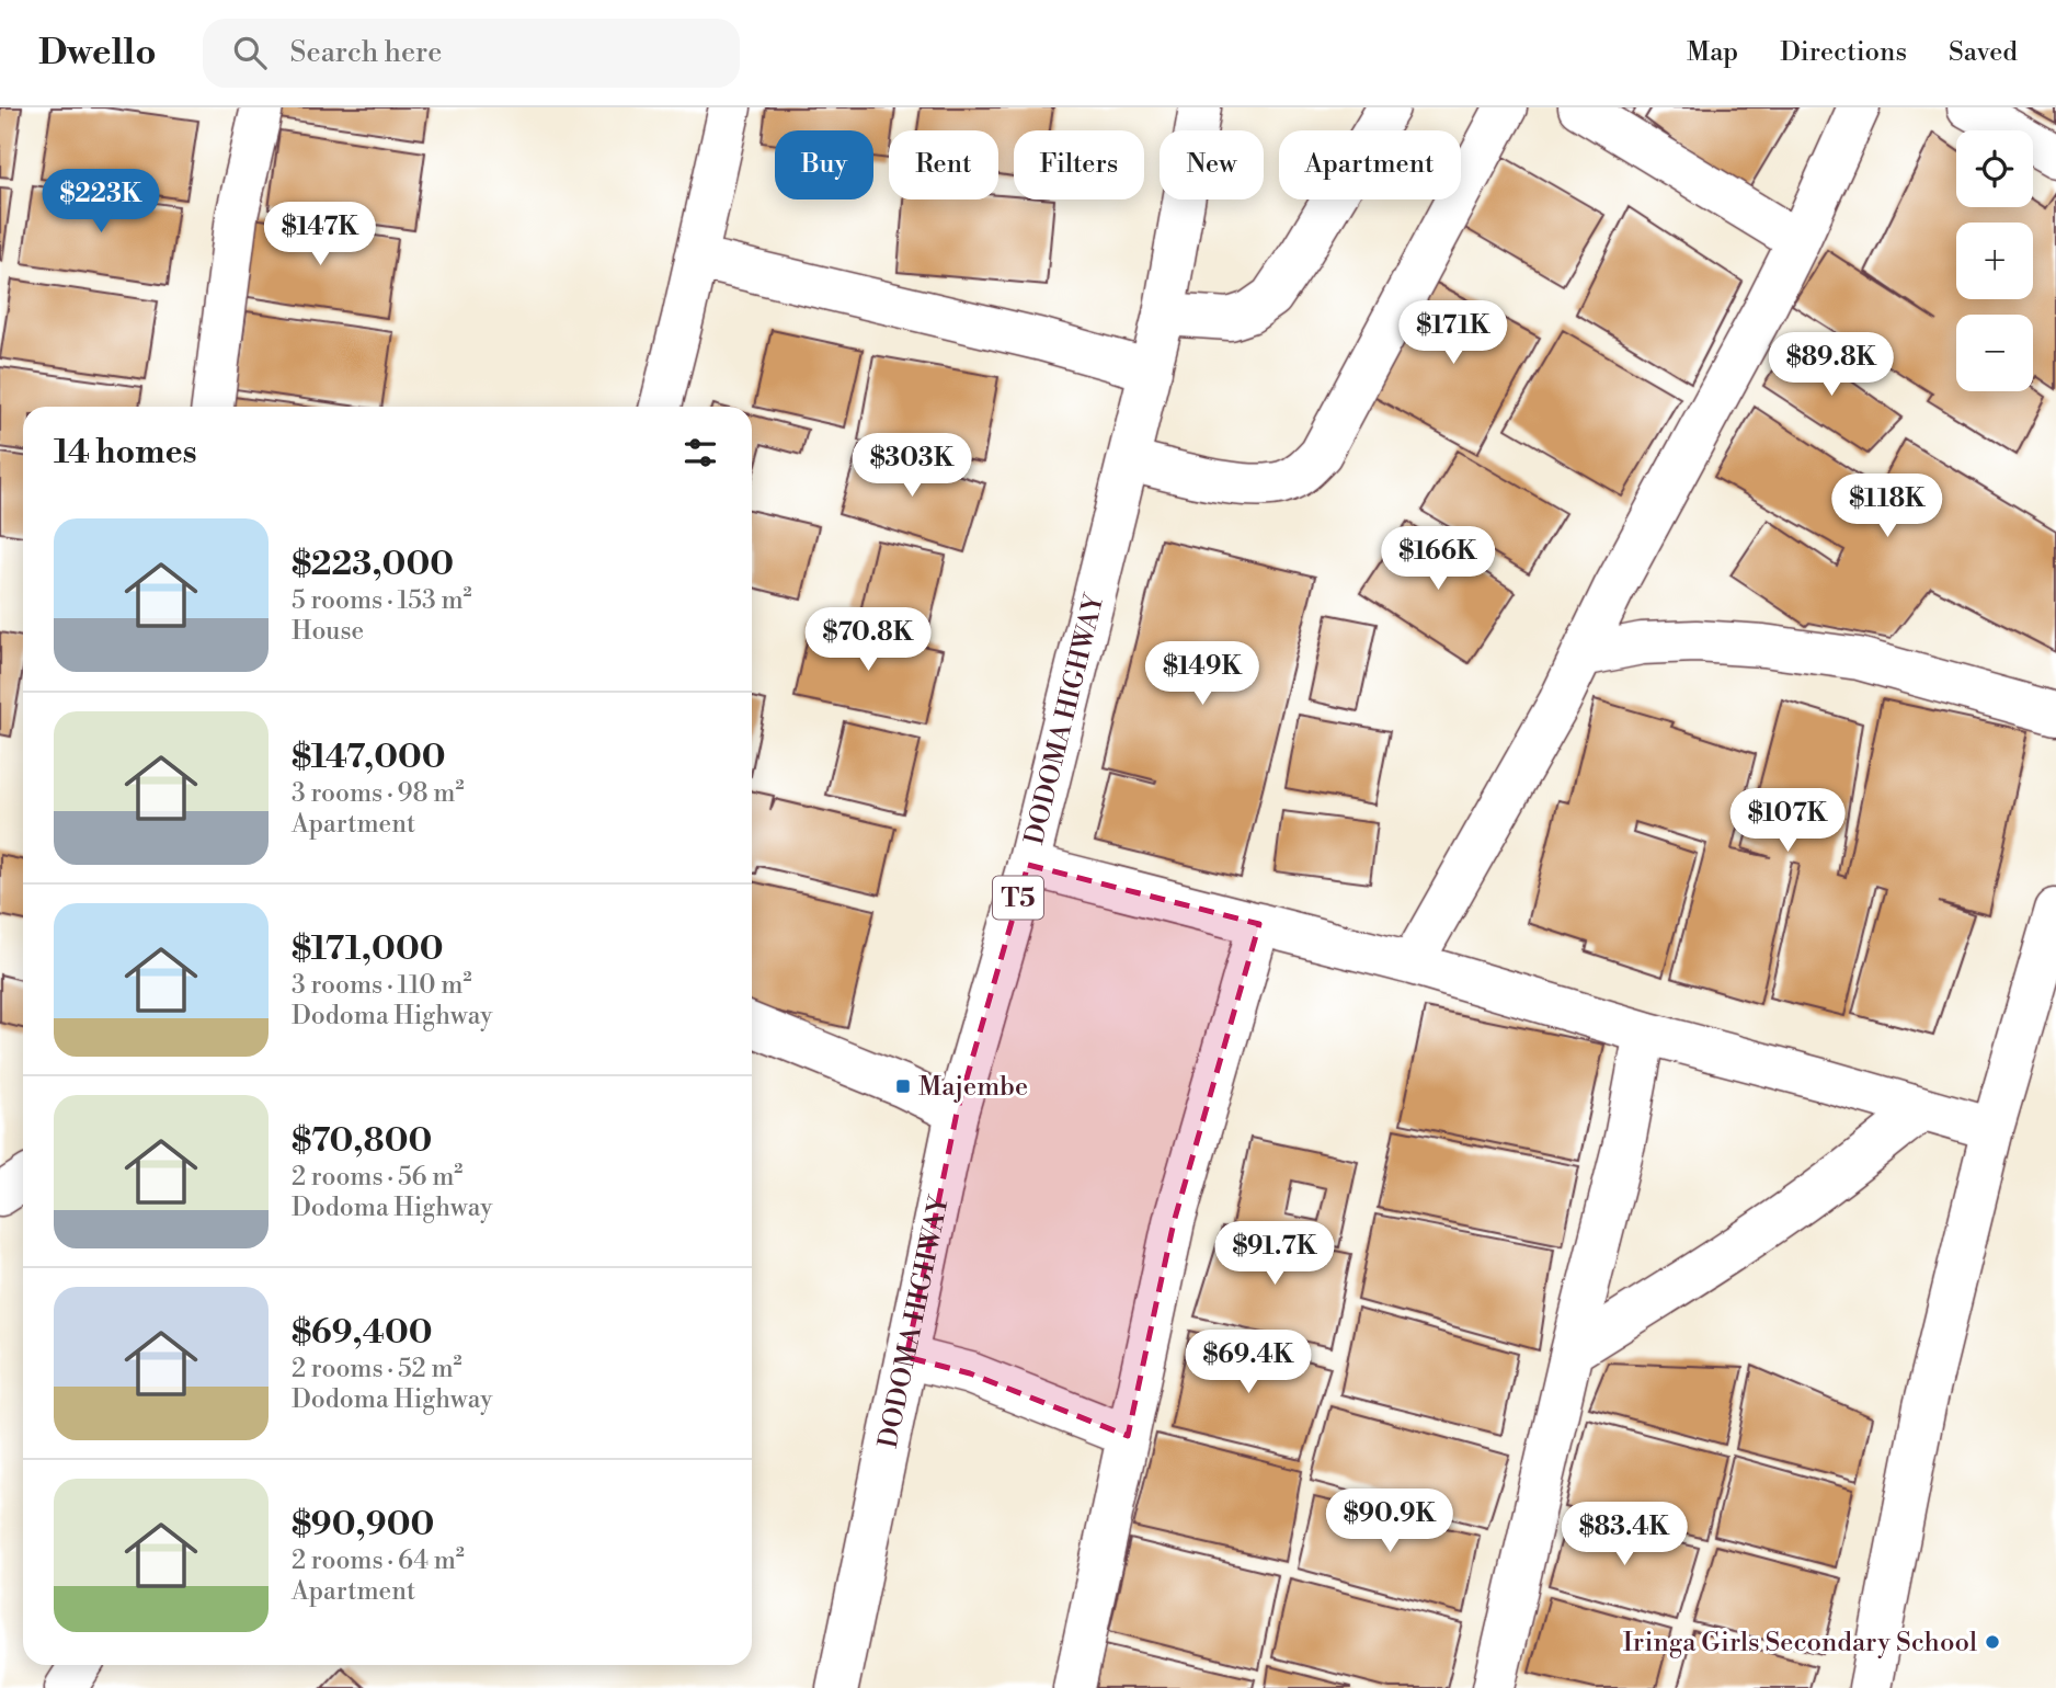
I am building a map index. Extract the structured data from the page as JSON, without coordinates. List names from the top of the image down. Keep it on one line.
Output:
{"streets":{"main road":["DODOMA HIGHWAY","T5"]},"places":{"transit":["Majembe"],"other":["Iringa Girls Secondary School"]},"page":{"header":"Dwello","search":"Search here","nav":["Map","Directions","Saved"],"map_buttons":["+","−"],"chip":["Buy","Rent","Filters","New","Apartment"],"price":["$223K","$147K","$171K","$89.8K","$303K","$118K","$166K","$70.8K","$149K","$107K","$91.7K","$69.4K","$90.9K","$83.4K"],"heading":"14 homes","list":[{"name":"$223,000","note":"5 rooms · 153 m² · House"},{"name":"$147,000","note":"3 rooms · 98 m² · Apartment"},{"name":"$171,000","note":"3 rooms · 110 m² · Dodoma Highway"},{"name":"$70,800","note":"2 rooms · 56 m² · Dodoma Highway"},{"name":"$69,400","note":"2 rooms · 52 m² · Dodoma Highway"},{"name":"$90,900","note":"2 rooms · 64 m² · Apartment"}]}}
